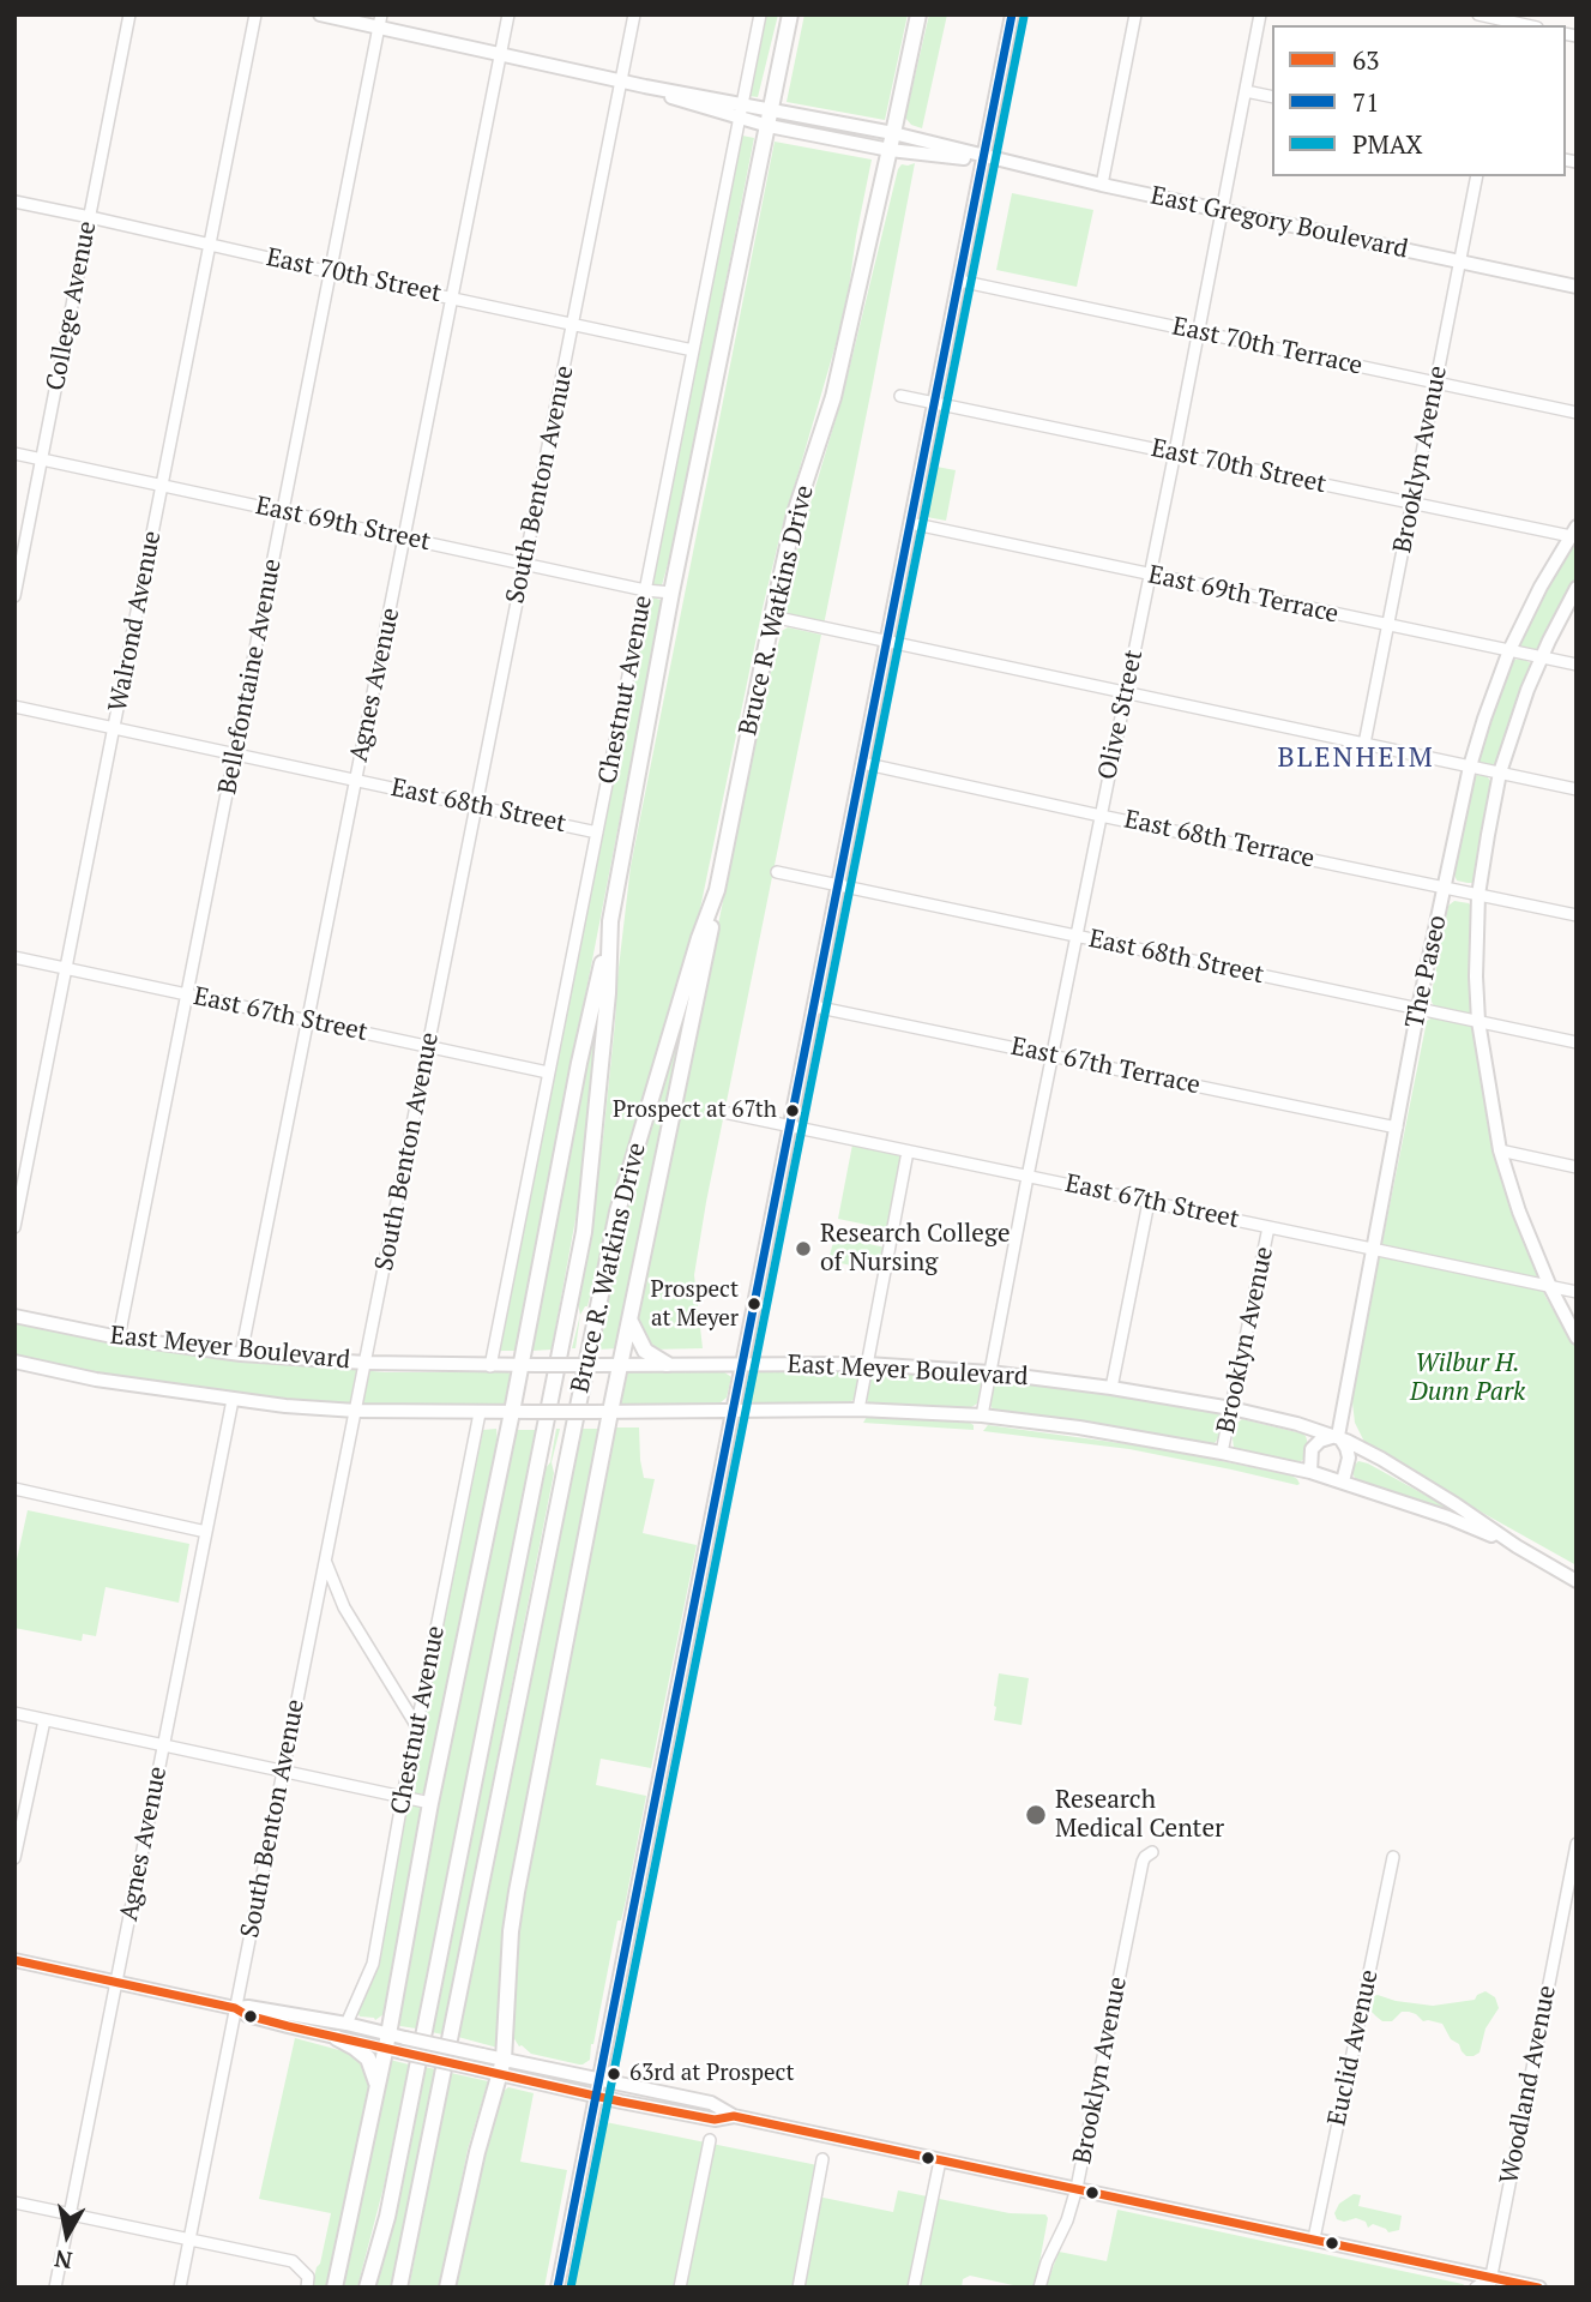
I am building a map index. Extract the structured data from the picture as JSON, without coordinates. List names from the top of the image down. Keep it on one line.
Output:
{"streets":{"highway":["Bruce R. Watkins Drive"],"main road":["East Gregory Boulevard","The Paseo","East Meyer Boulevard"],"street":["East 70th Street","College Avenue","East 70th Terrace","Brooklyn Avenue","South Benton Avenue","East 69th Street","East 69th Terrace","Walrond Avenue","Bellefontaine Avenue","Agnes Avenue","Chestnut Avenue","Olive Street","East 68th Street","East 68th Terrace","East 67th Street","East 67th Terrace","Euclid Avenue","Woodland Avenue"]},"crossings":[["East Gregory Boulevard","Brooklyn Avenue"],["East Gregory Boulevard","South Benton Avenue"],["East Gregory Boulevard","Bruce R. Watkins Drive"],["East Gregory Boulevard","Bellefontaine Avenue"],["East Gregory Boulevard","Agnes Avenue"],["East Gregory Boulevard","Chestnut Avenue"],["East Gregory Boulevard","Olive Street"],["East 70th Street","College Avenue"],["East 70th Street","Brooklyn Avenue"],["East 70th Street","South Benton Avenue"],["East 70th Street","Walrond Avenue"],["East 70th Street","Bellefontaine Avenue"],["East 70th Street","Agnes Avenue"],["East 70th Street","Chestnut Avenue"],["East 70th Street","Olive Street"],["East 70th Street","The Paseo"],["College Avenue","East 69th Street"],["East 70th Terrace","Brooklyn Avenue"],["East 70th Terrace","Olive Street"],["Brooklyn Avenue","East 69th Terrace"],["Brooklyn Avenue","East 67th Street"],["Brooklyn Avenue","East Meyer Boulevard"],["South Benton Avenue","East 69th Street"],["South Benton Avenue","East 68th Street"],["South Benton Avenue","East 67th Street"],["South Benton Avenue","East Meyer Boulevard"],["East 69th Street","Bruce R. Watkins Drive"],["East 69th Street","Walrond Avenue"],["East 69th Street","Bellefontaine Avenue"],["East 69th Street","Agnes Avenue"],["East 69th Street","Chestnut Avenue"],["East 69th Terrace","Olive Street"],["East 69th Terrace","The Paseo"],["Walrond Avenue","East 68th Street"],["Walrond Avenue","East 67th Street"],["Bellefontaine Avenue","East 68th Street"],["Bellefontaine Avenue","East 67th Street"],["Bellefontaine Avenue","East Meyer Boulevard"],["Agnes Avenue","East 68th Street"],["Agnes Avenue","East 67th Street"],["Agnes Avenue","East Meyer Boulevard"],["Chestnut Avenue","East 68th Street"],["Chestnut Avenue","East 67th Street"],["Chestnut Avenue","East Meyer Boulevard"],["Olive Street","East 68th Street"],["Olive Street","East 68th Terrace"],["Olive Street","East 67th Street"],["Olive Street","East 67th Terrace"],["Olive Street","East Meyer Boulevard"],["East 68th Street","The Paseo"],["East 68th Terrace","The Paseo"],["The Paseo","East 67th Street"],["The Paseo","East 67th Terrace"],["The Paseo","East Meyer Boulevard"]],"districts":["BLENHEIM"],"parks":["Wilbur H. Dunn Park"],"places":["Prospect at 67th","Research College of Nursing","Prospect at Meyer","Research Medical Center","63rd at Prospect"],"lines":["transit line 71","transit line PMAX","transit line 63"],"legend":["63","71","PMAX"],"north":"bottom"}
